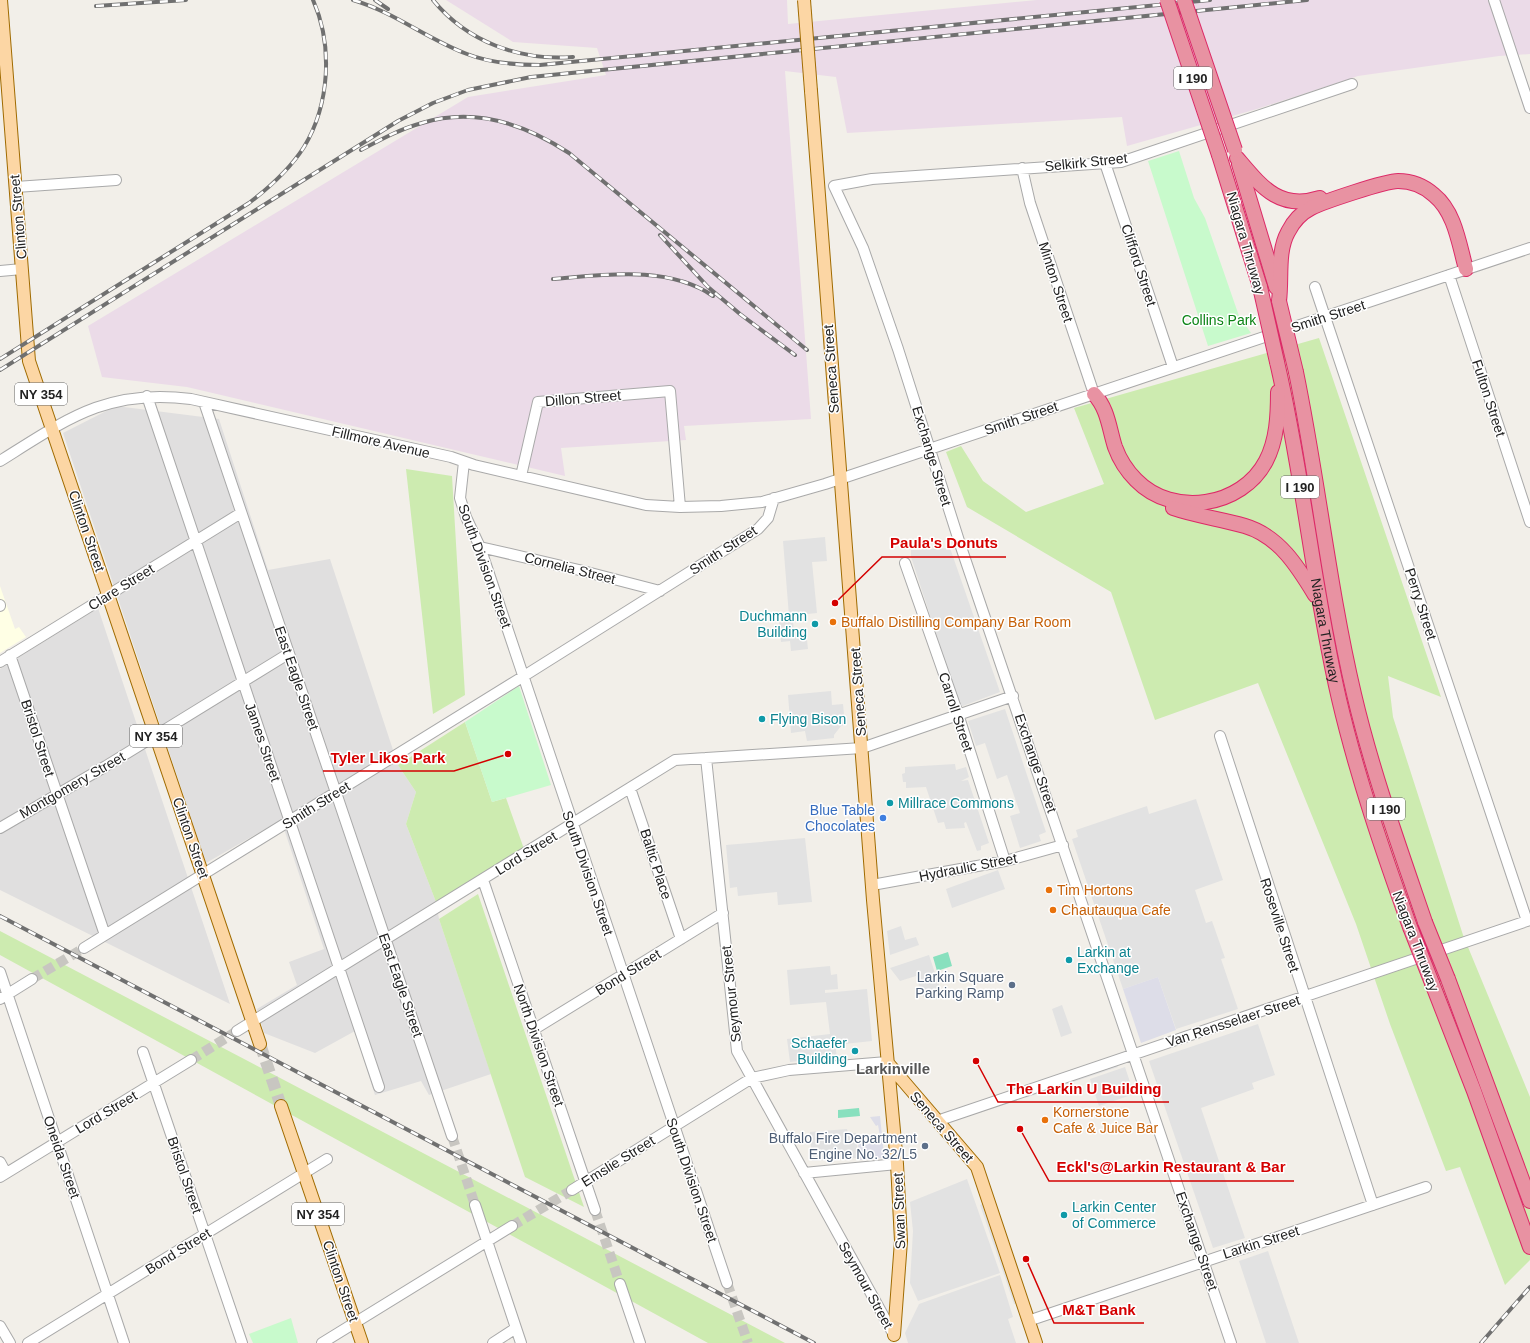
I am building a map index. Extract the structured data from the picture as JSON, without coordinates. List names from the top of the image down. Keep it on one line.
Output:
{"streets":{"highway":["I 190","Niagara Thruway"],"main road":["Clinton Street","Seneca Street","NY 354","Swan Street"],"street":["Selkirk Street","Clifford Street","Minton Street","Smith Street","Dillon Street","Fulton Street","Fillmore Avenue","Exchange Street","South Division Street","Cornelia Street","Clare Street","Perry Street","East Eagle Street","Carroll Street","Bristol Street","James Street","Montgomery Street","Lord Street","Baltic Place","Hydraulic Street","Roseville Street","Bond Street","Seymour Street","Van Rensselaer Street","North Division Street","Oneida Street","Emslie Street","Larkin Street"]},"crossings":[["Selkirk Street","Clifford Street"],["Selkirk Street","Minton Street"],["Selkirk Street","Exchange Street"],["Clinton Street","Smith Street"],["Clinton Street","Fillmore Avenue"],["Clinton Street","Clare Street"],["Clinton Street","Montgomery Street"],["Clinton Street","Lord Street"],["Clinton Street","Bond Street"],["Clifford Street","Smith Street"],["Minton Street","Smith Street"],["Smith Street","Seneca Street"],["Smith Street","Fulton Street"],["Smith Street","Fillmore Avenue"],["Smith Street","Exchange Street"],["Smith Street","South Division Street"],["Smith Street","Cornelia Street"],["Smith Street","Perry Street"],["Smith Street","East Eagle Street"],["Smith Street","Bristol Street"],["Smith Street","James Street"],["Seneca Street","Lord Street"],["Seneca Street","Hydraulic Street"],["Seneca Street","Van Rensselaer Street"],["Seneca Street","Emslie Street"],["Seneca Street","Swan Street"],["Seneca Street","Larkin Street"],["Dillon Street","Fillmore Avenue"],["Fillmore Avenue","South Division Street"],["Fillmore Avenue","East Eagle Street"],["Fillmore Avenue","James Street"],["Exchange Street","Lord Street"],["Exchange Street","Hydraulic Street"],["Exchange Street","Van Rensselaer Street"],["Exchange Street","Larkin Street"],["South Division Street","Cornelia Street"],["South Division Street","Lord Street"],["South Division Street","Bond Street"],["South Division Street","Emslie Street"],["Clare Street","East Eagle Street"],["Clare Street","Bristol Street"],["Clare Street","James Street"],["Perry Street","Van Rensselaer Street"],["East Eagle Street","Montgomery Street"],["East Eagle Street","Lord Street"],["Carroll Street","Lord Street"],["Carroll Street","Hydraulic Street"],["Bristol Street","Montgomery Street"],["Bristol Street","Lord Street"],["Bristol Street","Bond Street"],["James Street","Montgomery Street"],["James Street","Lord Street"],["Lord Street","Baltic Place"],["Lord Street","Seymour Street"],["Lord Street","North Division Street"],["Lord Street","Oneida Street"],["Baltic Place","Bond Street"],["Roseville Street","Van Rensselaer Street"],["Roseville Street","Larkin Street"],["Bond Street","Seymour Street"],["Bond Street","North Division Street"],["Bond Street","Oneida Street"],["Seymour Street","Emslie Street"],["Seymour Street","Swan Street"],["North Division Street","Emslie Street"],["Emslie Street","Swan Street"]],"districts":["Larkinville"],"parks":["Collins Park"],"places":["Paula's Donuts","Buffalo Distilling Company Bar Room","Duchmann Building","Flying Bison","Tyler Likos Park","Millrace Commons","Blue Table Chocolates","Tim Hortons","Chautauqua Cafe","Larkin at Exchange","Larkin Square Parking Ramp","Schaefer Building","The Larkin U Building","Kornerstone Cafe & Juice Bar","Eckl's@Larkin Restaurant & Bar","Buffalo Fire Department Engine No. 32/L5","Larkin Center of Commerce","M&T Bank"]}
